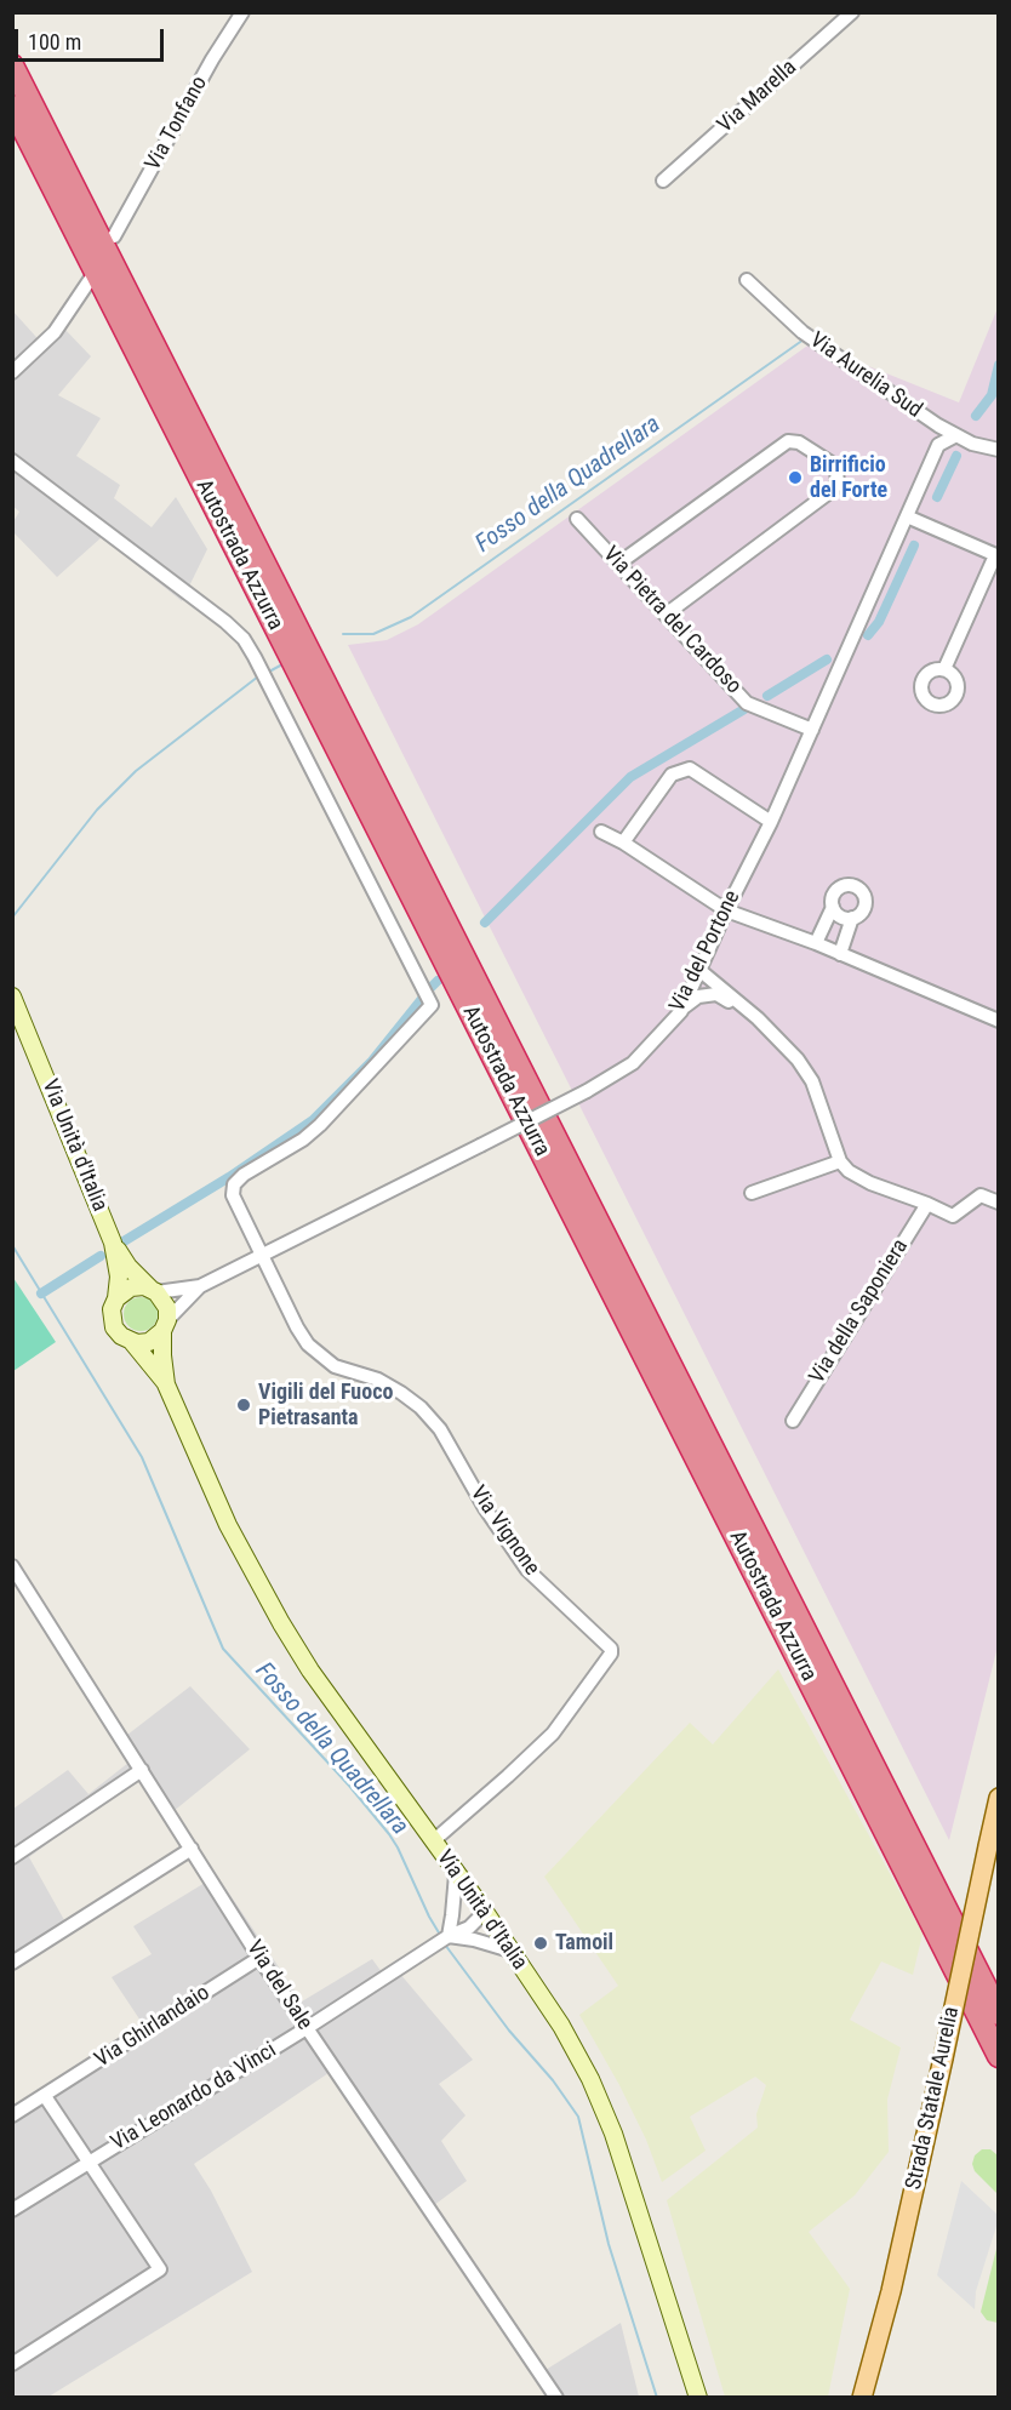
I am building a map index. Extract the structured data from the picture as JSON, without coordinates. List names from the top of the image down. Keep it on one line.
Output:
{"streets":{"highway":["Autostrada Azzurra"],"main road":["Via Unità d'Italia","Strada Statale Aurelia"],"street":["Via Marella","Via Tonfano","Via Aurelia Sud","Via Pietra del Cardoso","Via del Portone","Via della Saponiera","Via Vignone","Via del Sale","Via Ghirlandaio","Via Leonardo da Vinci"]},"crossings":[["Via Aurelia Sud","Via del Portone"],["Via Pietra del Cardoso","Via del Portone"],["Via del Portone","Via Unità d'Italia"],["Via del Portone","Via Vignone"],["Via Unità d'Italia","Via Vignone"],["Via Unità d'Italia","Via Leonardo da Vinci"],["Via del Sale","Via Ghirlandaio"],["Via del Sale","Via Leonardo da Vinci"]],"water":["Fosso della Quadrellara"],"places":["Birrificio del Forte","Vigili del Fuoco Pietrasanta","Tamoil"],"scale_bar":"100 m"}
